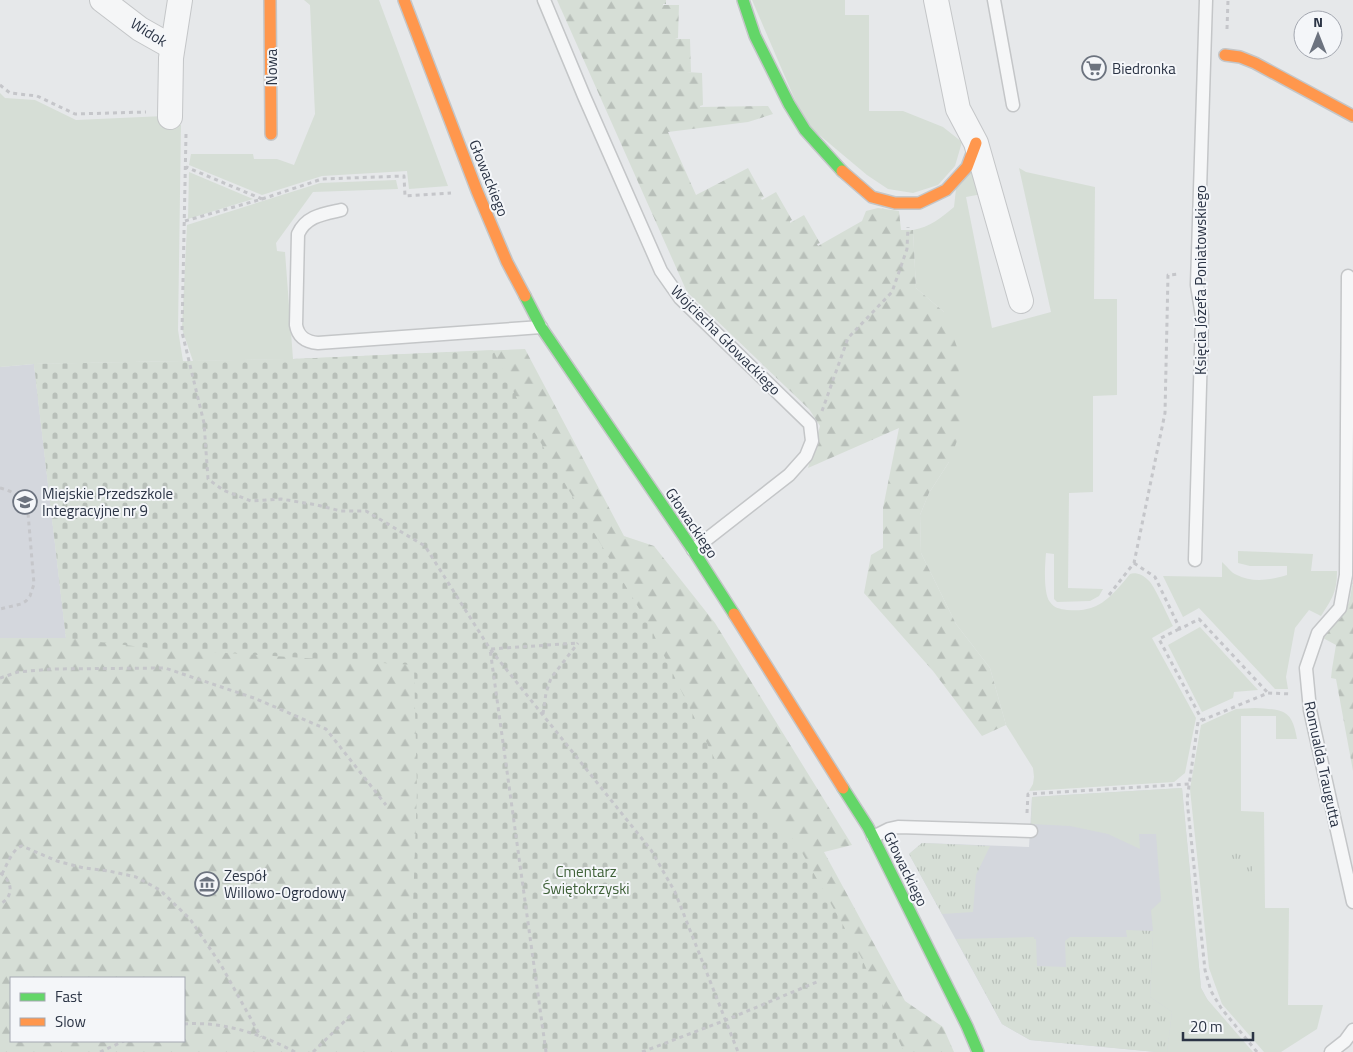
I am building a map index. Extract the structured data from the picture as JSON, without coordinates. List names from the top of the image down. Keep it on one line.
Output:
{"streets":{"street":["Widok","Nowa","Głowackiego"],"lane":["Księcia Józefa Poniatowskiego","Wojciecha Głowackiego","Romualda Traugutta"]},"parks":["Cmentarz Świętokrzyski"],"places":{"supermarket":["Biedronka"],"school or university":["Miejskie Przedszkole Integracyjne nr 9"],"museum":["Zespół Willowo-Ogrodowy"]},"legend":["Fast","Slow"],"scale_bar":"20 m","north":"top"}
